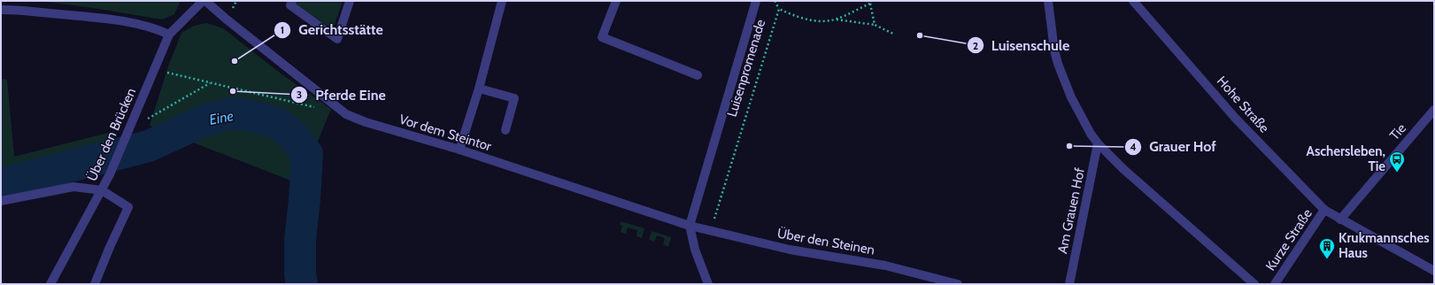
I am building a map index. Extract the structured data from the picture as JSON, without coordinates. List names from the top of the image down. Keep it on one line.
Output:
{"streets":{"street":["Luisenpromenade","Hohe Straße","Tie","Vor dem Steintor","Über den Brücken","Am Grauen Hof","Kurze Straße","Über den Steinen"]},"crossings":[["Luisenpromenade","Vor dem Steintor"],["Luisenpromenade","Über den Steinen"],["Hohe Straße","Tie"],["Hohe Straße","Kurze Straße"],["Vor dem Steintor","Über den Brücken"],["Vor dem Steintor","Über den Steinen"]],"water":["Eine"],"places":{"other":["Luisenschule","Gerichtsstätte","Pferde Eine","Grauer Hof"],"bus stop":["Aschersleben, Tie"],"building":["Krukmannsches Haus"]}}
